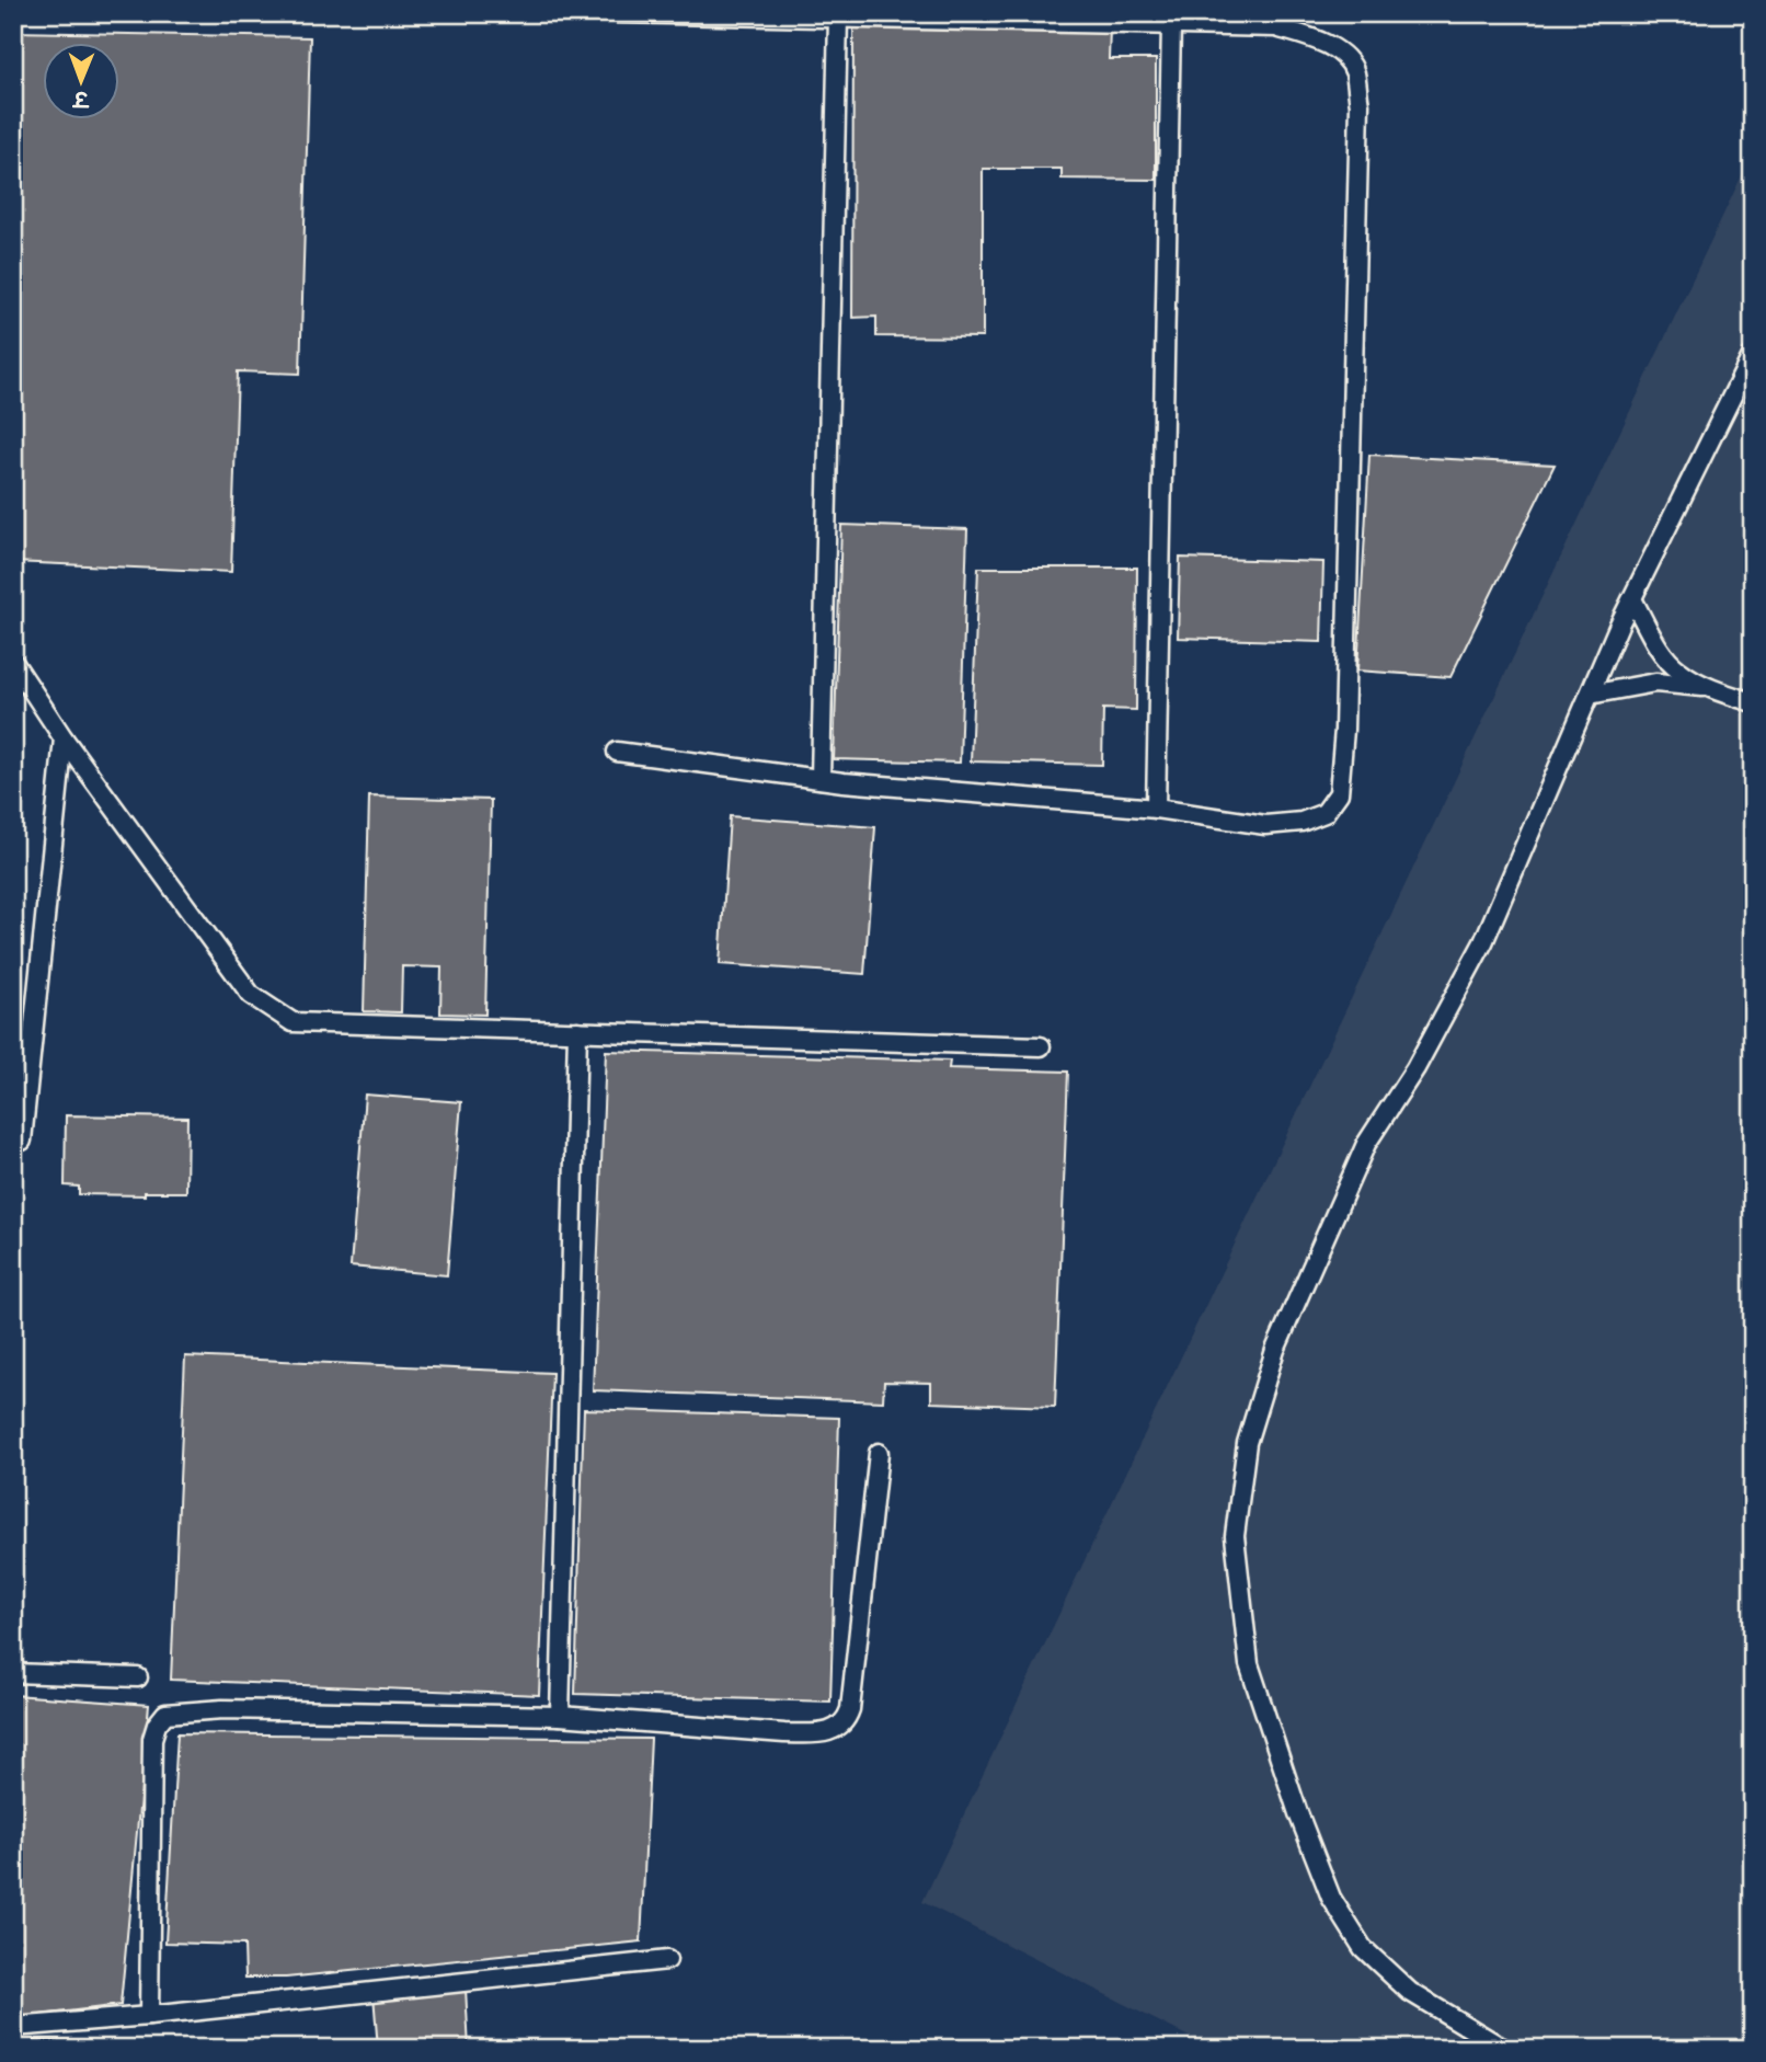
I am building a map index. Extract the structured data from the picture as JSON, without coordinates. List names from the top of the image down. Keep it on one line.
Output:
{"north":"bottom"}
